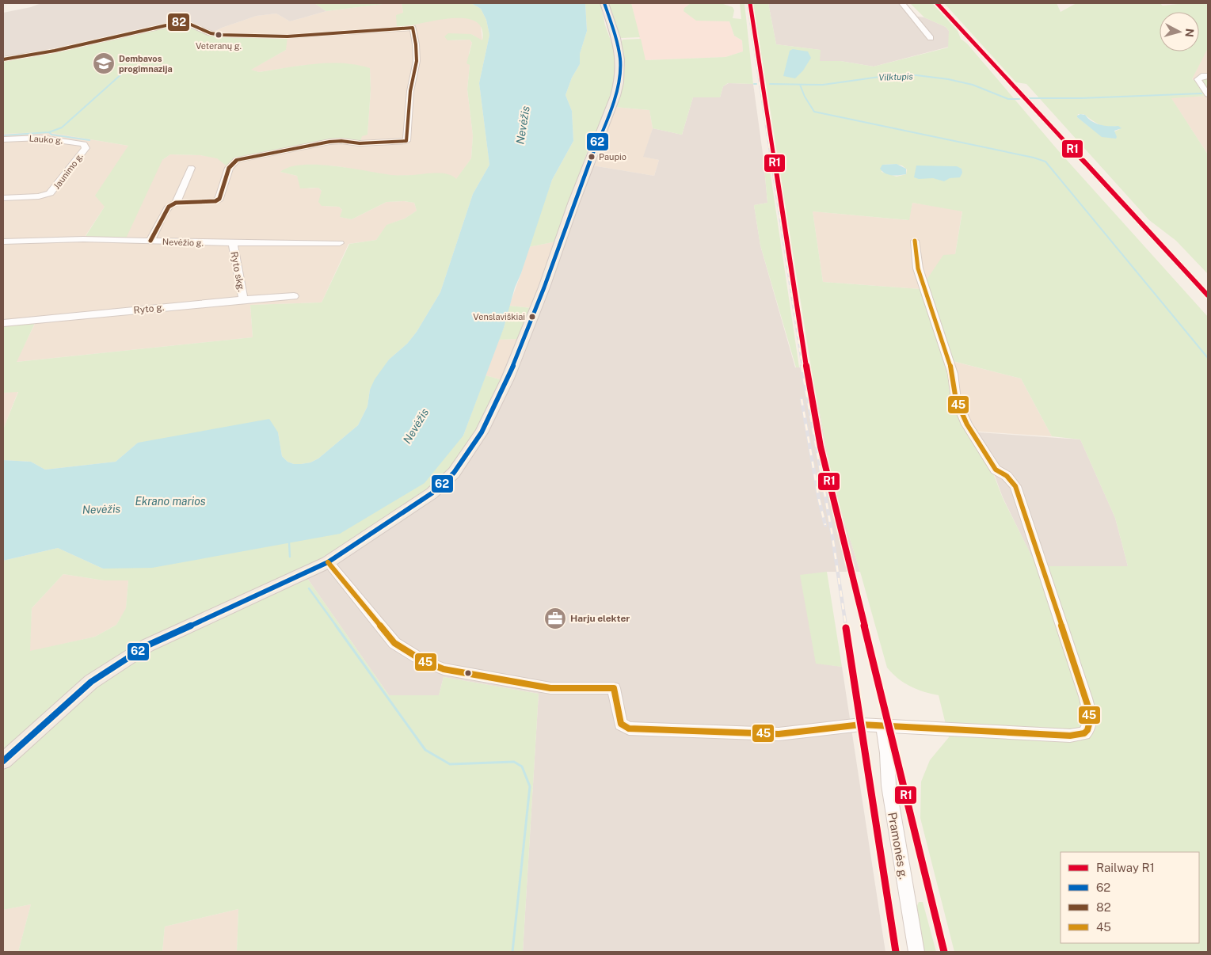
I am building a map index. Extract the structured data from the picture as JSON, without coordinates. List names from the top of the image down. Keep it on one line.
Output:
{"streets":{"street":["Lauko g.","Jaunimo g.","Nevėžio g.","Ryto skg.","Ryto g.","Pramonės g."]},"crossings":[["Lauko g.","Jaunimo g."],["Nevėžio g.","Ryto skg."],["Ryto skg.","Ryto g."]],"water":["Vilktupis","Nevėžis","Ekrano marios"],"places":{"other":["Veteranų g.","Paupio","Venslaviškiai"],"school or university":["Dembavos progimnazija"],"office":["Harju elekter"]},"lines":["rail line R1","transit line 62","transit line 82","transit line 45"],"legend":["Railway R1","62","82","45"],"north":"right"}
